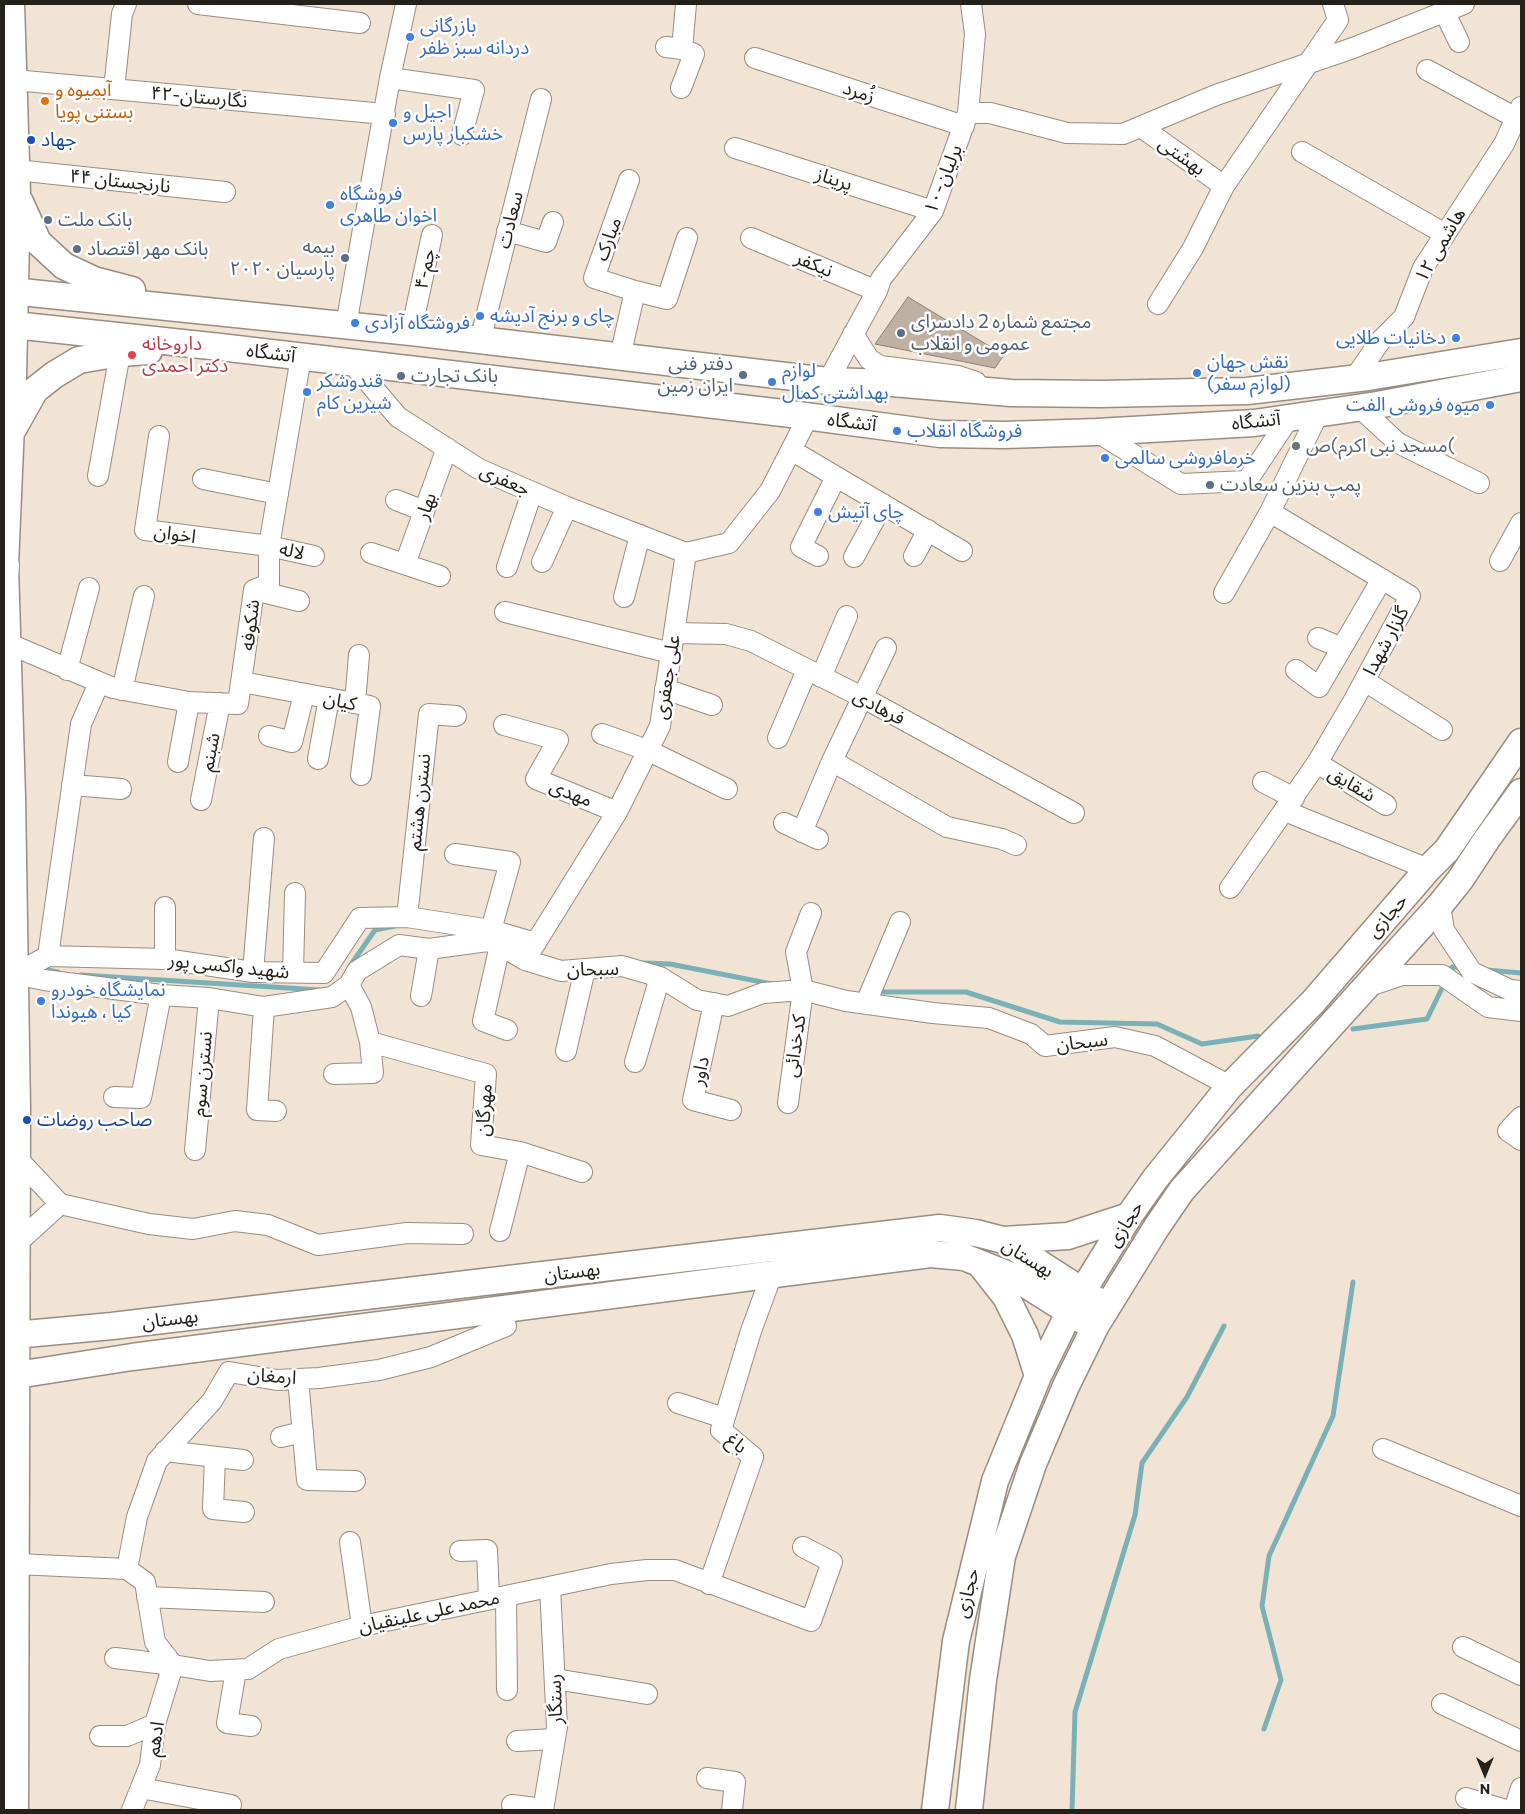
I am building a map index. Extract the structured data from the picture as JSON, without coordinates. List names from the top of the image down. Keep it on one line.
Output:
{"streets":{"main road":["آتشگاه","حجازی","بهستان"],"street":["زُمرد","۴۲-نگارستان","بهشتی","پریناز","۱۰-برلیان","۴۴ نارنجستان","سعادت","مبارک","۱۲ هاشمی","نیکفر","۴-چم","جعفری","بهار","اخوان","لاله","شکوفه","گلزار شهدا","علی جعفری","کیان","فرهادی","شبنم","شقایق","مهدی","نسترن هشتم","شهید واکسی پور","سبحان","کدخدائی","داور","نسترن سوم","مهرگان","ارمغان","باغ","محمد علی علینقیان","رستگار","ادهم"]},"crossings":[["زُمرد","بهشتی"],["زُمرد","۱۰-برلیان"],["پریناز","۱۰-برلیان"],["۱۰-برلیان","نیکفر"],["۱۰-برلیان","آتشگاه"],["سعادت","آتشگاه"],["۱۲ هاشمی","آتشگاه"],["۴-چم","آتشگاه"],["آتشگاه","جعفری"],["آتشگاه","شکوفه"],["جعفری","بهار"],["جعفری","علی جعفری"],["اخوان","لاله"],["اخوان","شکوفه"],["لاله","شکوفه"],["شکوفه","کیان"],["شکوفه","شبنم"],["گلزار شهدا","شقایق"],["علی جعفری","فرهادی"],["علی جعفری","مهدی"],["علی جعفری","شهید واکسی پور"],["علی جعفری","سبحان"],["نسترن هشتم","شهید واکسی پور"],["حجازی","سبحان"],["حجازی","بهستان"],["شهید واکسی پور","سبحان"],["سبحان","کدخدائی"],["سبحان","داور"],["سبحان","نسترن سوم"],["بهستان","باغ"],["باغ","محمد علی علینقیان"],["محمد علی علینقیان","رستگار"],["محمد علی علینقیان","ادهم"]],"places":["بازرگانی دردانه سبز ظفر","آبمیوه و بستنی پویا","اجیل و خشکبار پارس","جهاد","فروشگاه اخوان طاهری","بانک ملت","بانک مهر اقتصاد","بیمه پارسیان ۲۰۲۰","چای و برنج آدیشه","فروشگاه آزادی","مجتمع شماره 2 دادسرای عمومی و انقلاب","دخانیات طلایی","داروخانه دکتر احمدی","نقش جهان (لوازم سفر)","دفتر فنی ایران زمین","بانک تجارت","لوازم بهداشتی کمال","قندوشکر شیرین کام","میوه فروشی الفت","فروشگاه انقلاب","مسجد نبی اکرم)ص(","خرمافروشی سالمی","پمپ بنزین سعادت","چای آتیش","نمایشگاه خودرو کیا ، هیوندا","صاحب روضات"],"north":"bottom"}
